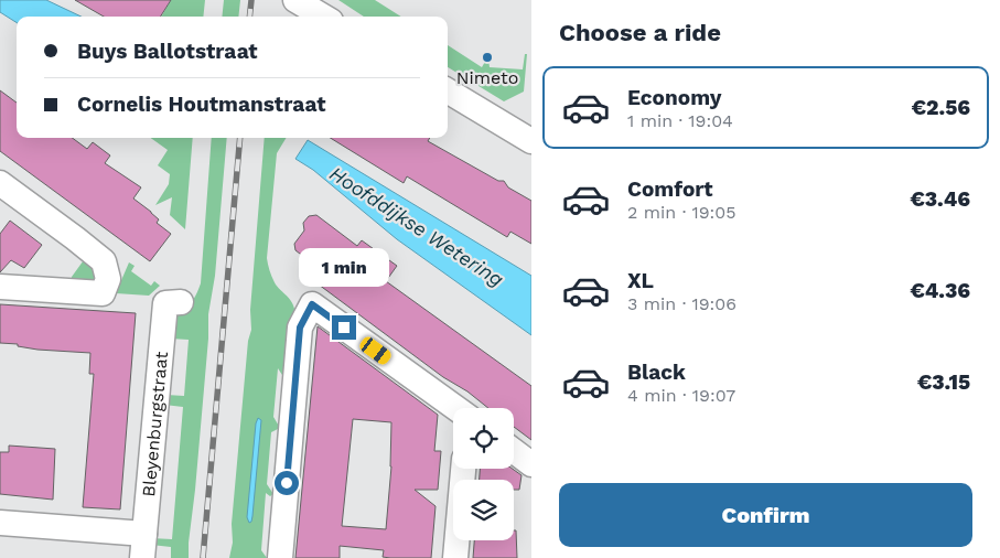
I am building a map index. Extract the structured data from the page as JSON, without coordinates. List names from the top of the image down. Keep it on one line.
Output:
{"streets":{"street":["Bleyenburgstraat"]},"water":["Hoofddijkse Wetering"],"places":["Nimeto"],"page":{"heading":"Choose a ride","banner":["Buys Ballotstraat","Cornelis Houtmanstraat"],"list":[{"name":"Economy","note":"1 min · 19:04","value":"€2.56"},{"name":"Comfort","note":"2 min · 19:05","value":"€3.46"},{"name":"XL","note":"3 min · 19:06","value":"€4.36"},{"name":"Black","note":"4 min · 19:07","value":"€3.15"}],"bubble":"1 min","buttons":"Confirm"}}
